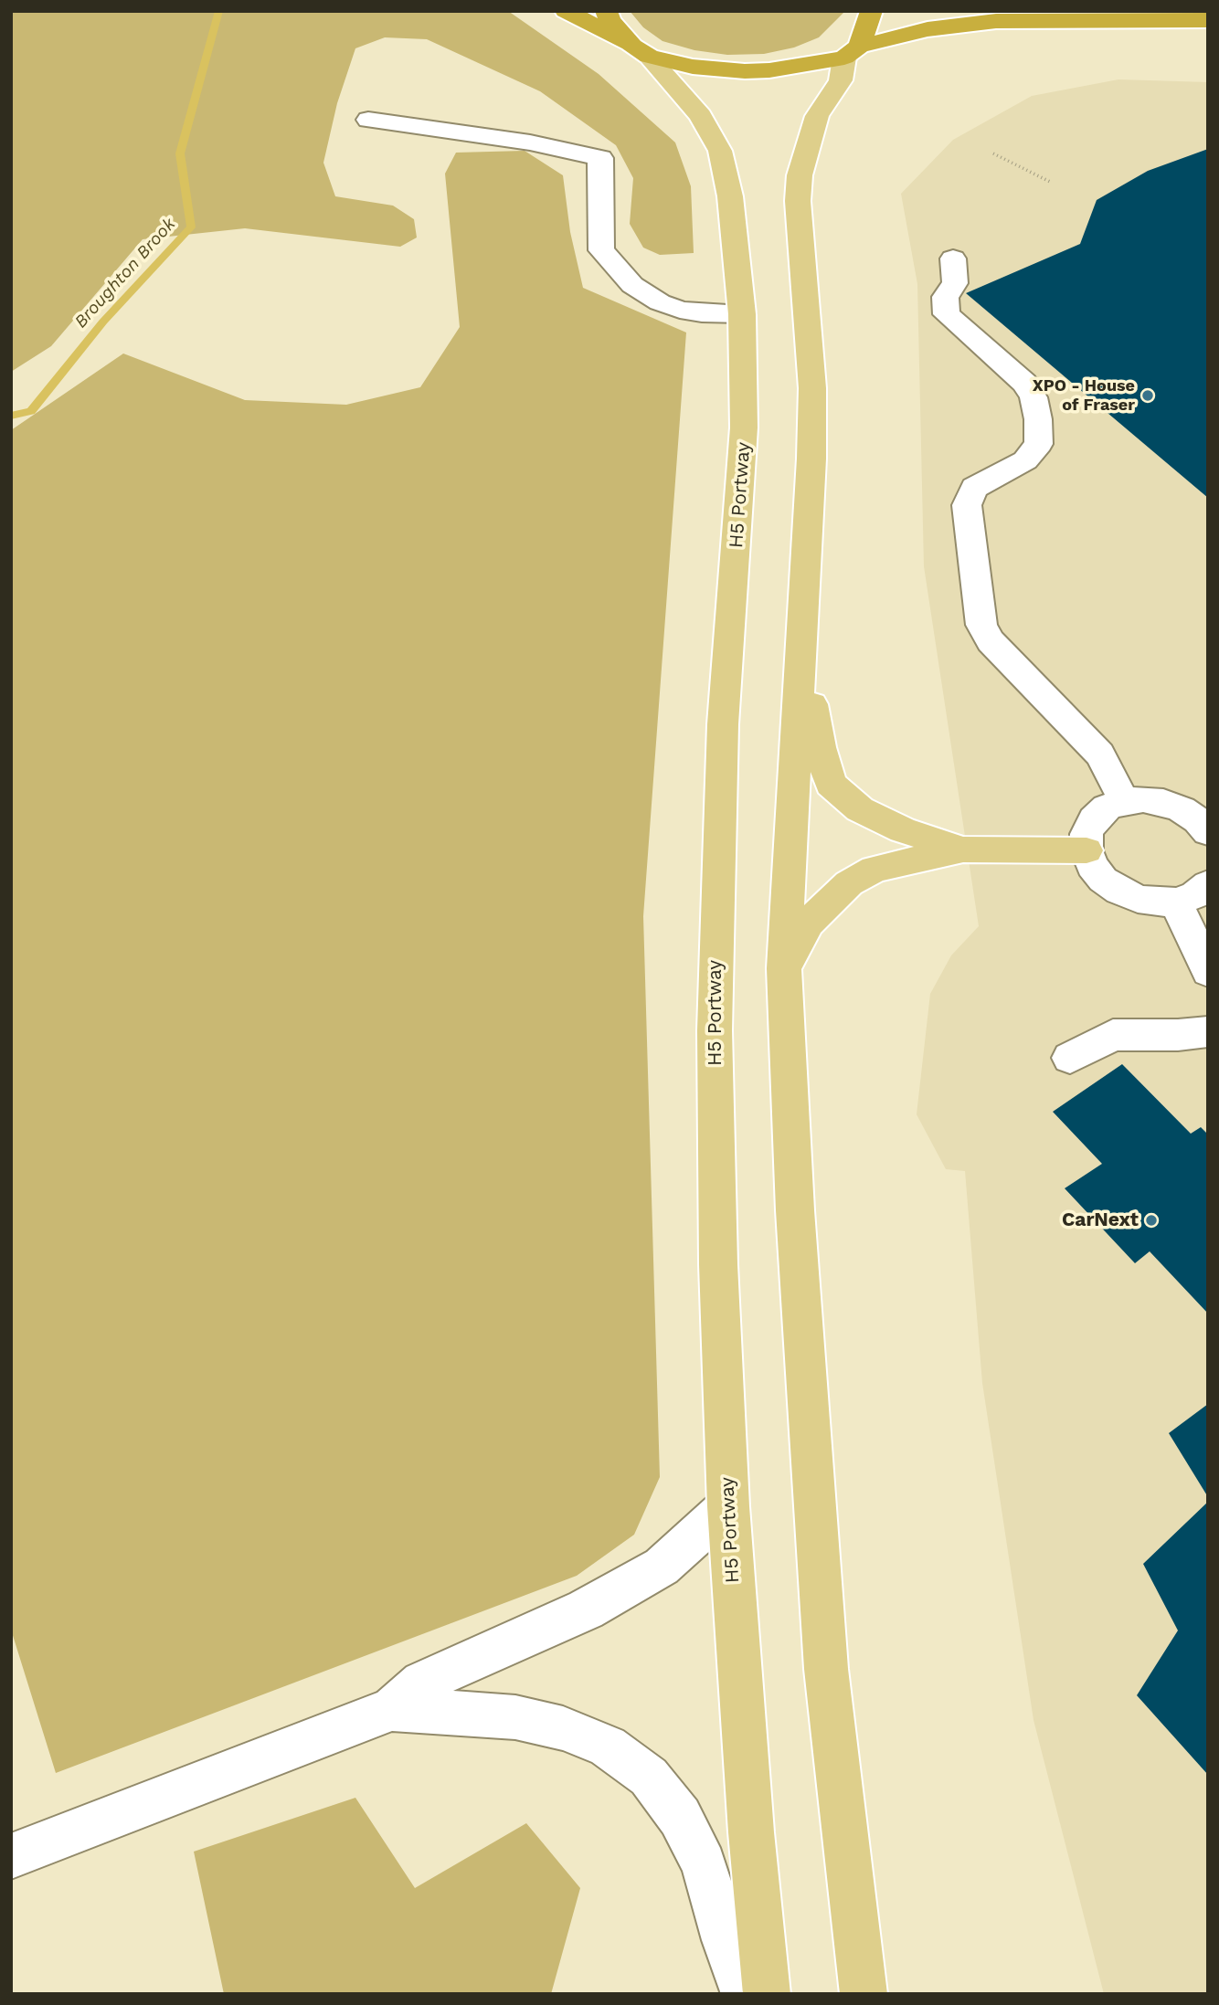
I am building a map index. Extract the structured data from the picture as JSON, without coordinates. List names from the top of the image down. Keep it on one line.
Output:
{"streets":{"main road":["H5 Portway"]},"water":["Broughton Brook"],"places":["XPO - House of Fraser","CarNext"]}
